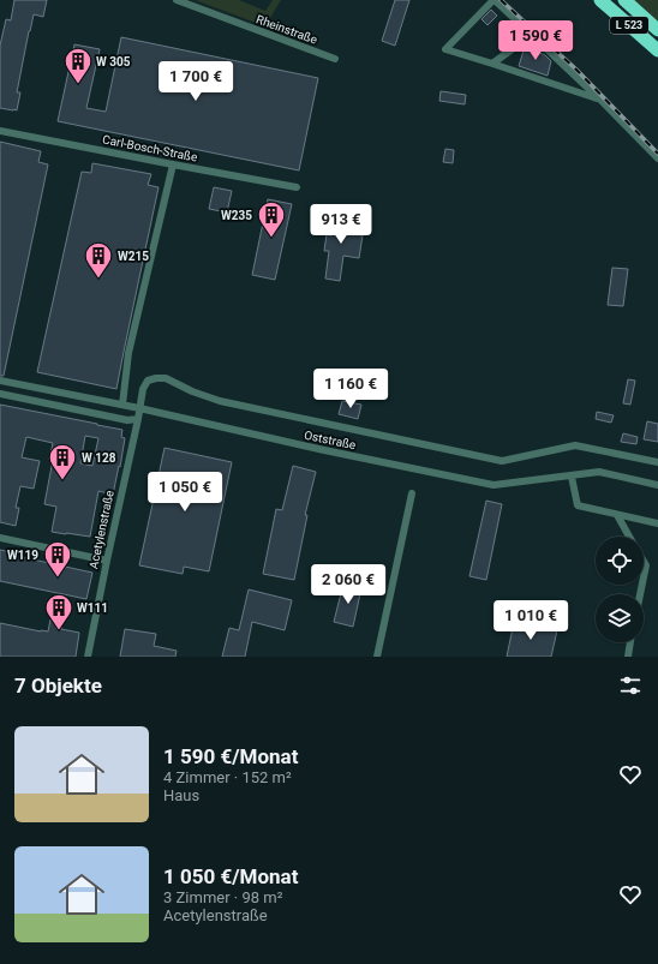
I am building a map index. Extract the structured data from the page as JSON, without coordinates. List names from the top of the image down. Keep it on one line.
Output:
{"streets":{"highway":["L 523"],"street":["Rheinstraße","Carl-Bosch-Straße","Oststraße","Acetylenstraße"]},"crossings":[["Oststraße","Acetylenstraße"]],"places":{"building":["W 305","W235","W215","W 128","W119","W111"]},"page":{"price":["1 590 €","1 700 €","913 €","1 160 €","1 050 €","2 060 €","1 010 €"],"heading":"7 Objekte","list":[{"name":"1 590 €/Monat","note":"4 Zimmer · 152 m² · Haus"},{"name":"1 050 €/Monat","note":"3 Zimmer · 98 m² · Acetylenstraße"}]}}
